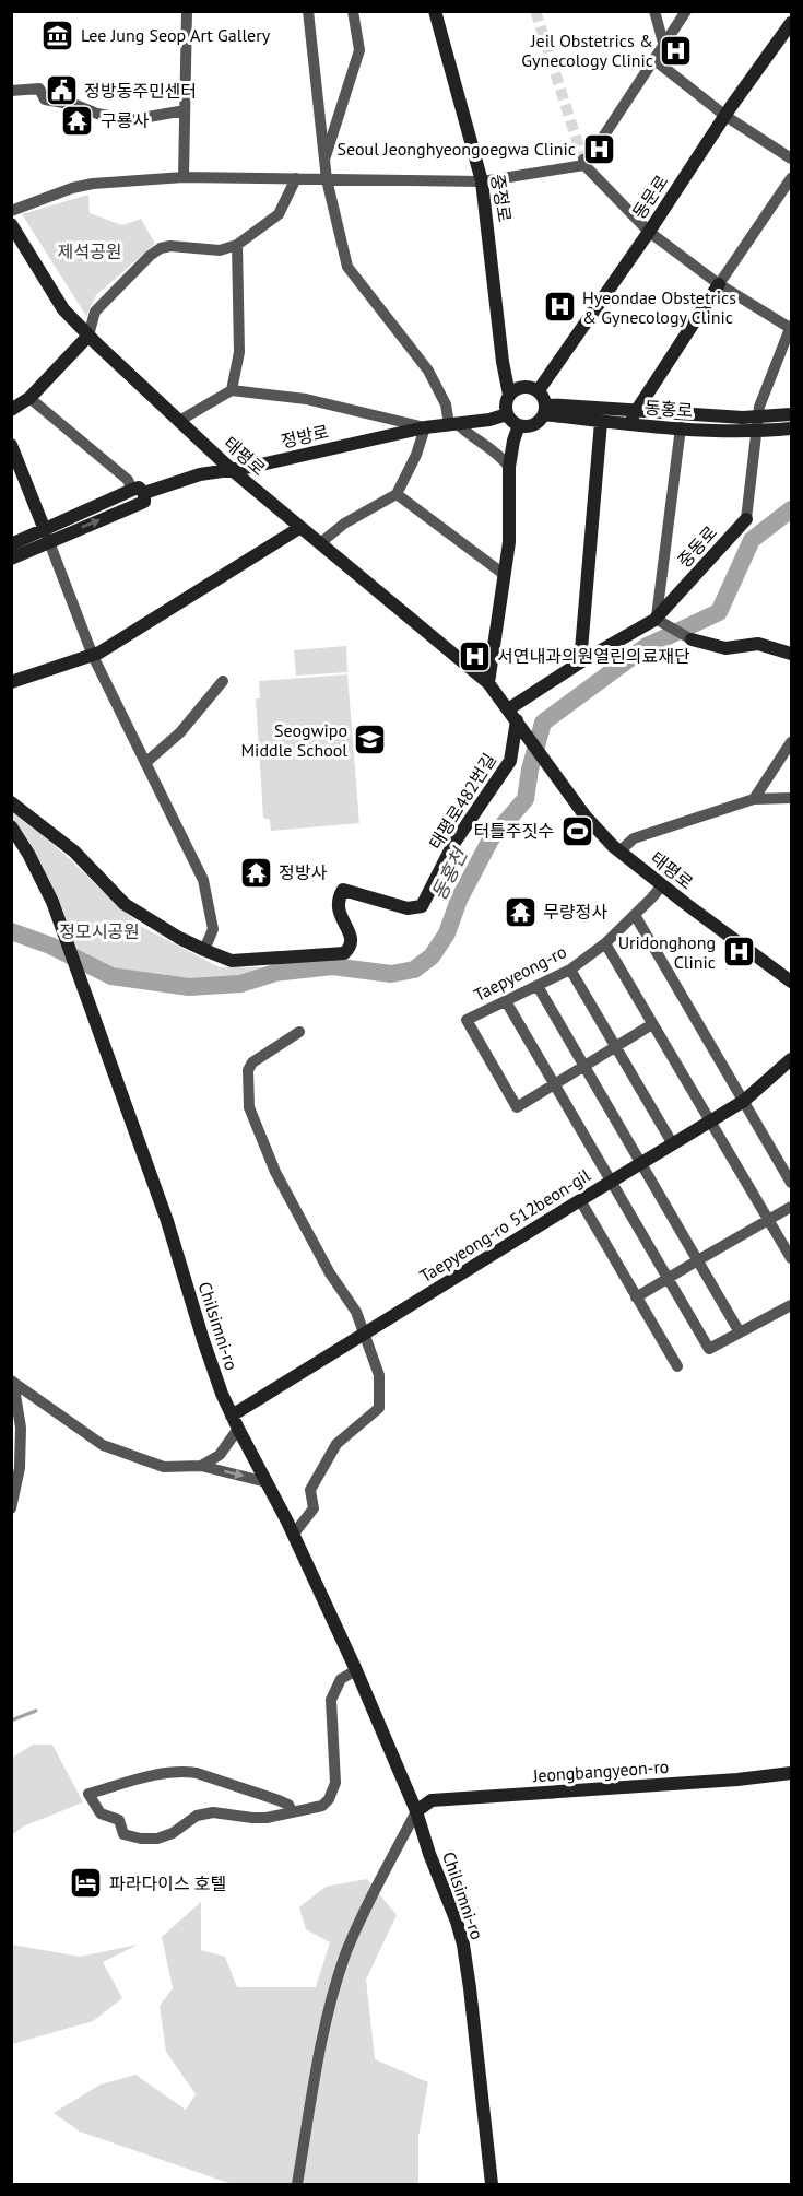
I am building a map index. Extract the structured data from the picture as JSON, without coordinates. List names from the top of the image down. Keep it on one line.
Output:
{"streets":{"main road":["동문로","중정로","동홍로","정방로","태평로","중동로","태평로482번길","Taepyeong-ro 512beon-gil","Chilsimni-ro","Jeongbangyeon-ro"],"street":["Taepyeong-ro"]},"crossings":[["동문로","중정로"],["동문로","동홍로"],["동문로","정방로"],["중정로","동홍로"],["중정로","정방로"],["동홍로","정방로"],["동홍로","중동로"],["정방로","태평로"],["태평로","중동로"],["태평로","태평로482번길"],["태평로","Taepyeong-ro"],["중동로","태평로482번길"],["Taepyeong-ro 512beon-gil","Chilsimni-ro"],["Chilsimni-ro","Jeongbangyeon-ro"]],"water":["동홍천"],"parks":["제석공원","정모시공원"],"places":{"museum":["Lee Jung Seop Art Gallery"],"hospital":["Jeil Obstetrics & Gynecology Clinic","Seoul Jeonghyeongoegwa Clinic","Hyeondae Obstetrics & Gynecology Clinic","서연내과의원열린의료재단","Uridonghong Clinic"],"public building":["정방동주민센터"],"temple":["구룡사","정방사","무량정사"],"school or university":["Seogwipo Middle School"],"sports":["터틀주짓수"],"hotel":["파라다이스 호텔"]}}
